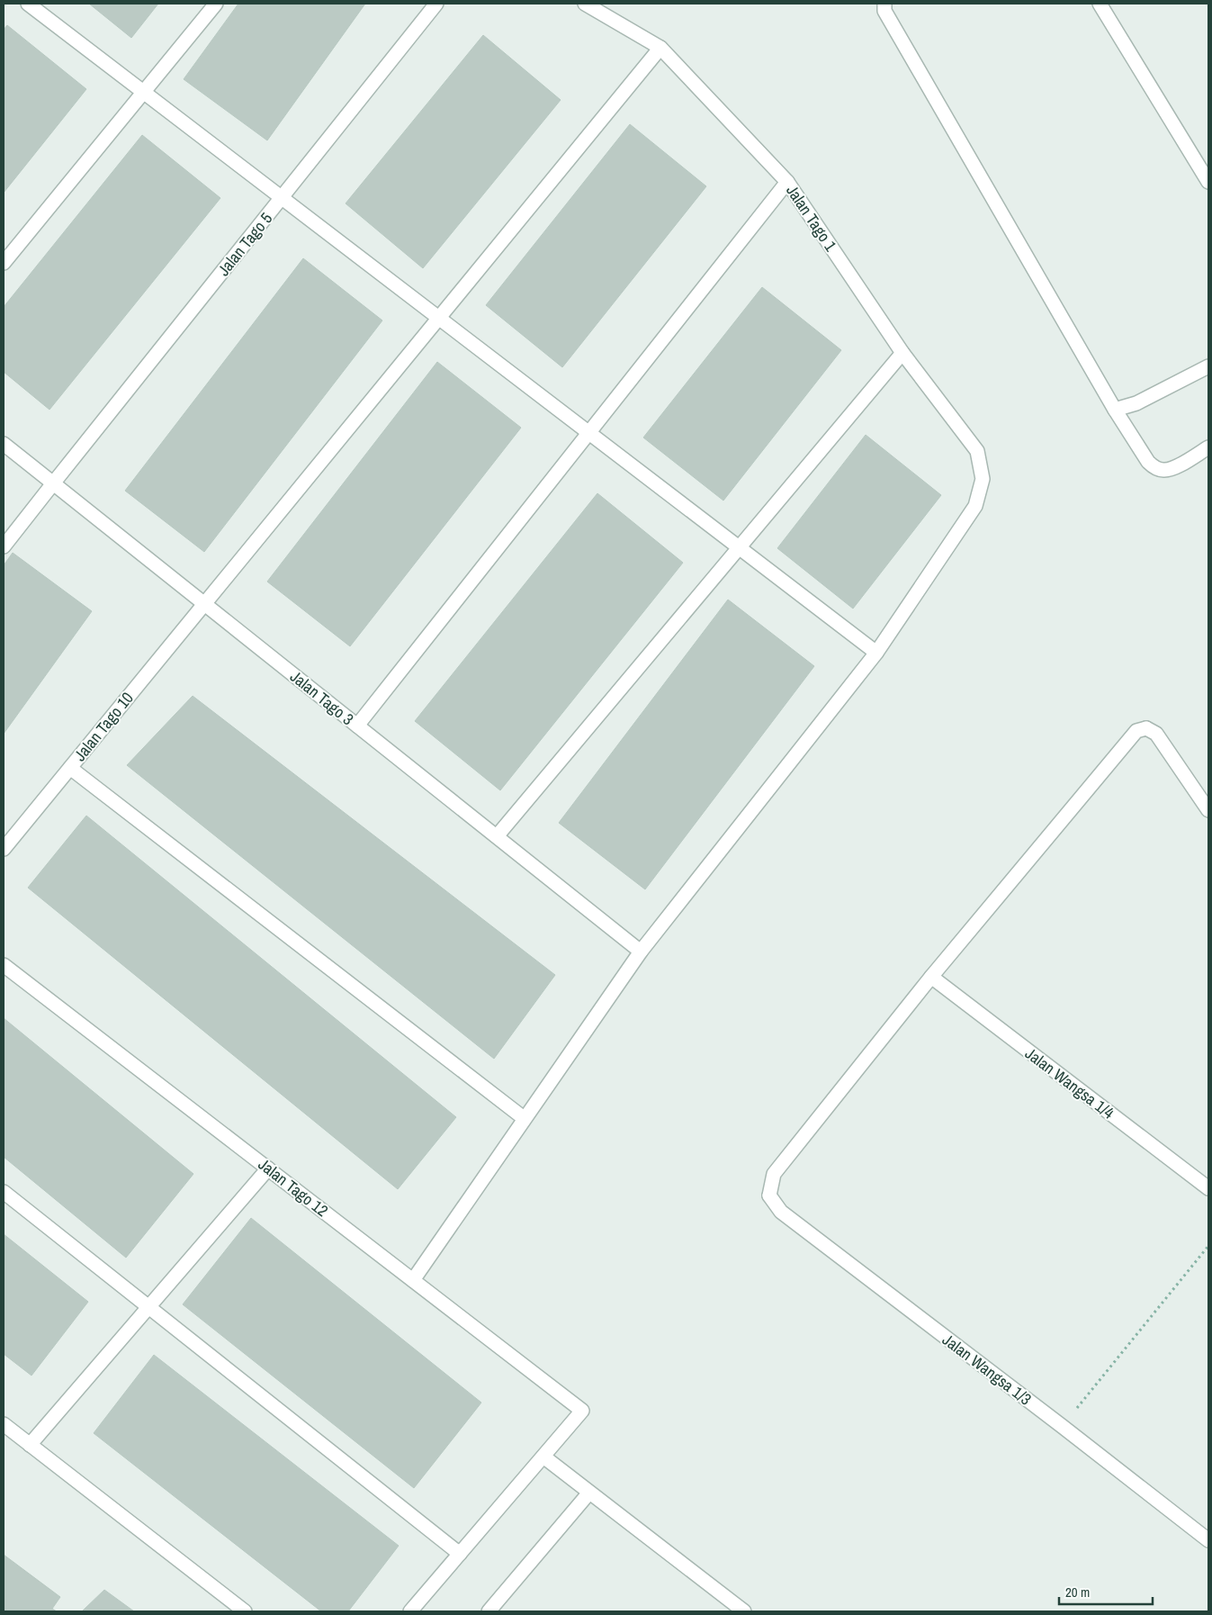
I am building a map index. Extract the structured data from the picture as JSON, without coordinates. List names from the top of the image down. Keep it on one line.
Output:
{"streets":{"street":["Jalan Tago 1","Jalan Tago 5","Jalan Tago 3","Jalan Tago 10","Jalan Wangsa 1/4","Jalan Tago 12","Jalan Wangsa 1/3"]},"crossings":[["Jalan Tago 1","Jalan Tago 10"],["Jalan Tago 5","Jalan Tago 3"],["Jalan Tago 3","Jalan Tago 10"],["Jalan Wangsa 1/4","Jalan Wangsa 1/3"]],"scale_bar":"20 m"}
